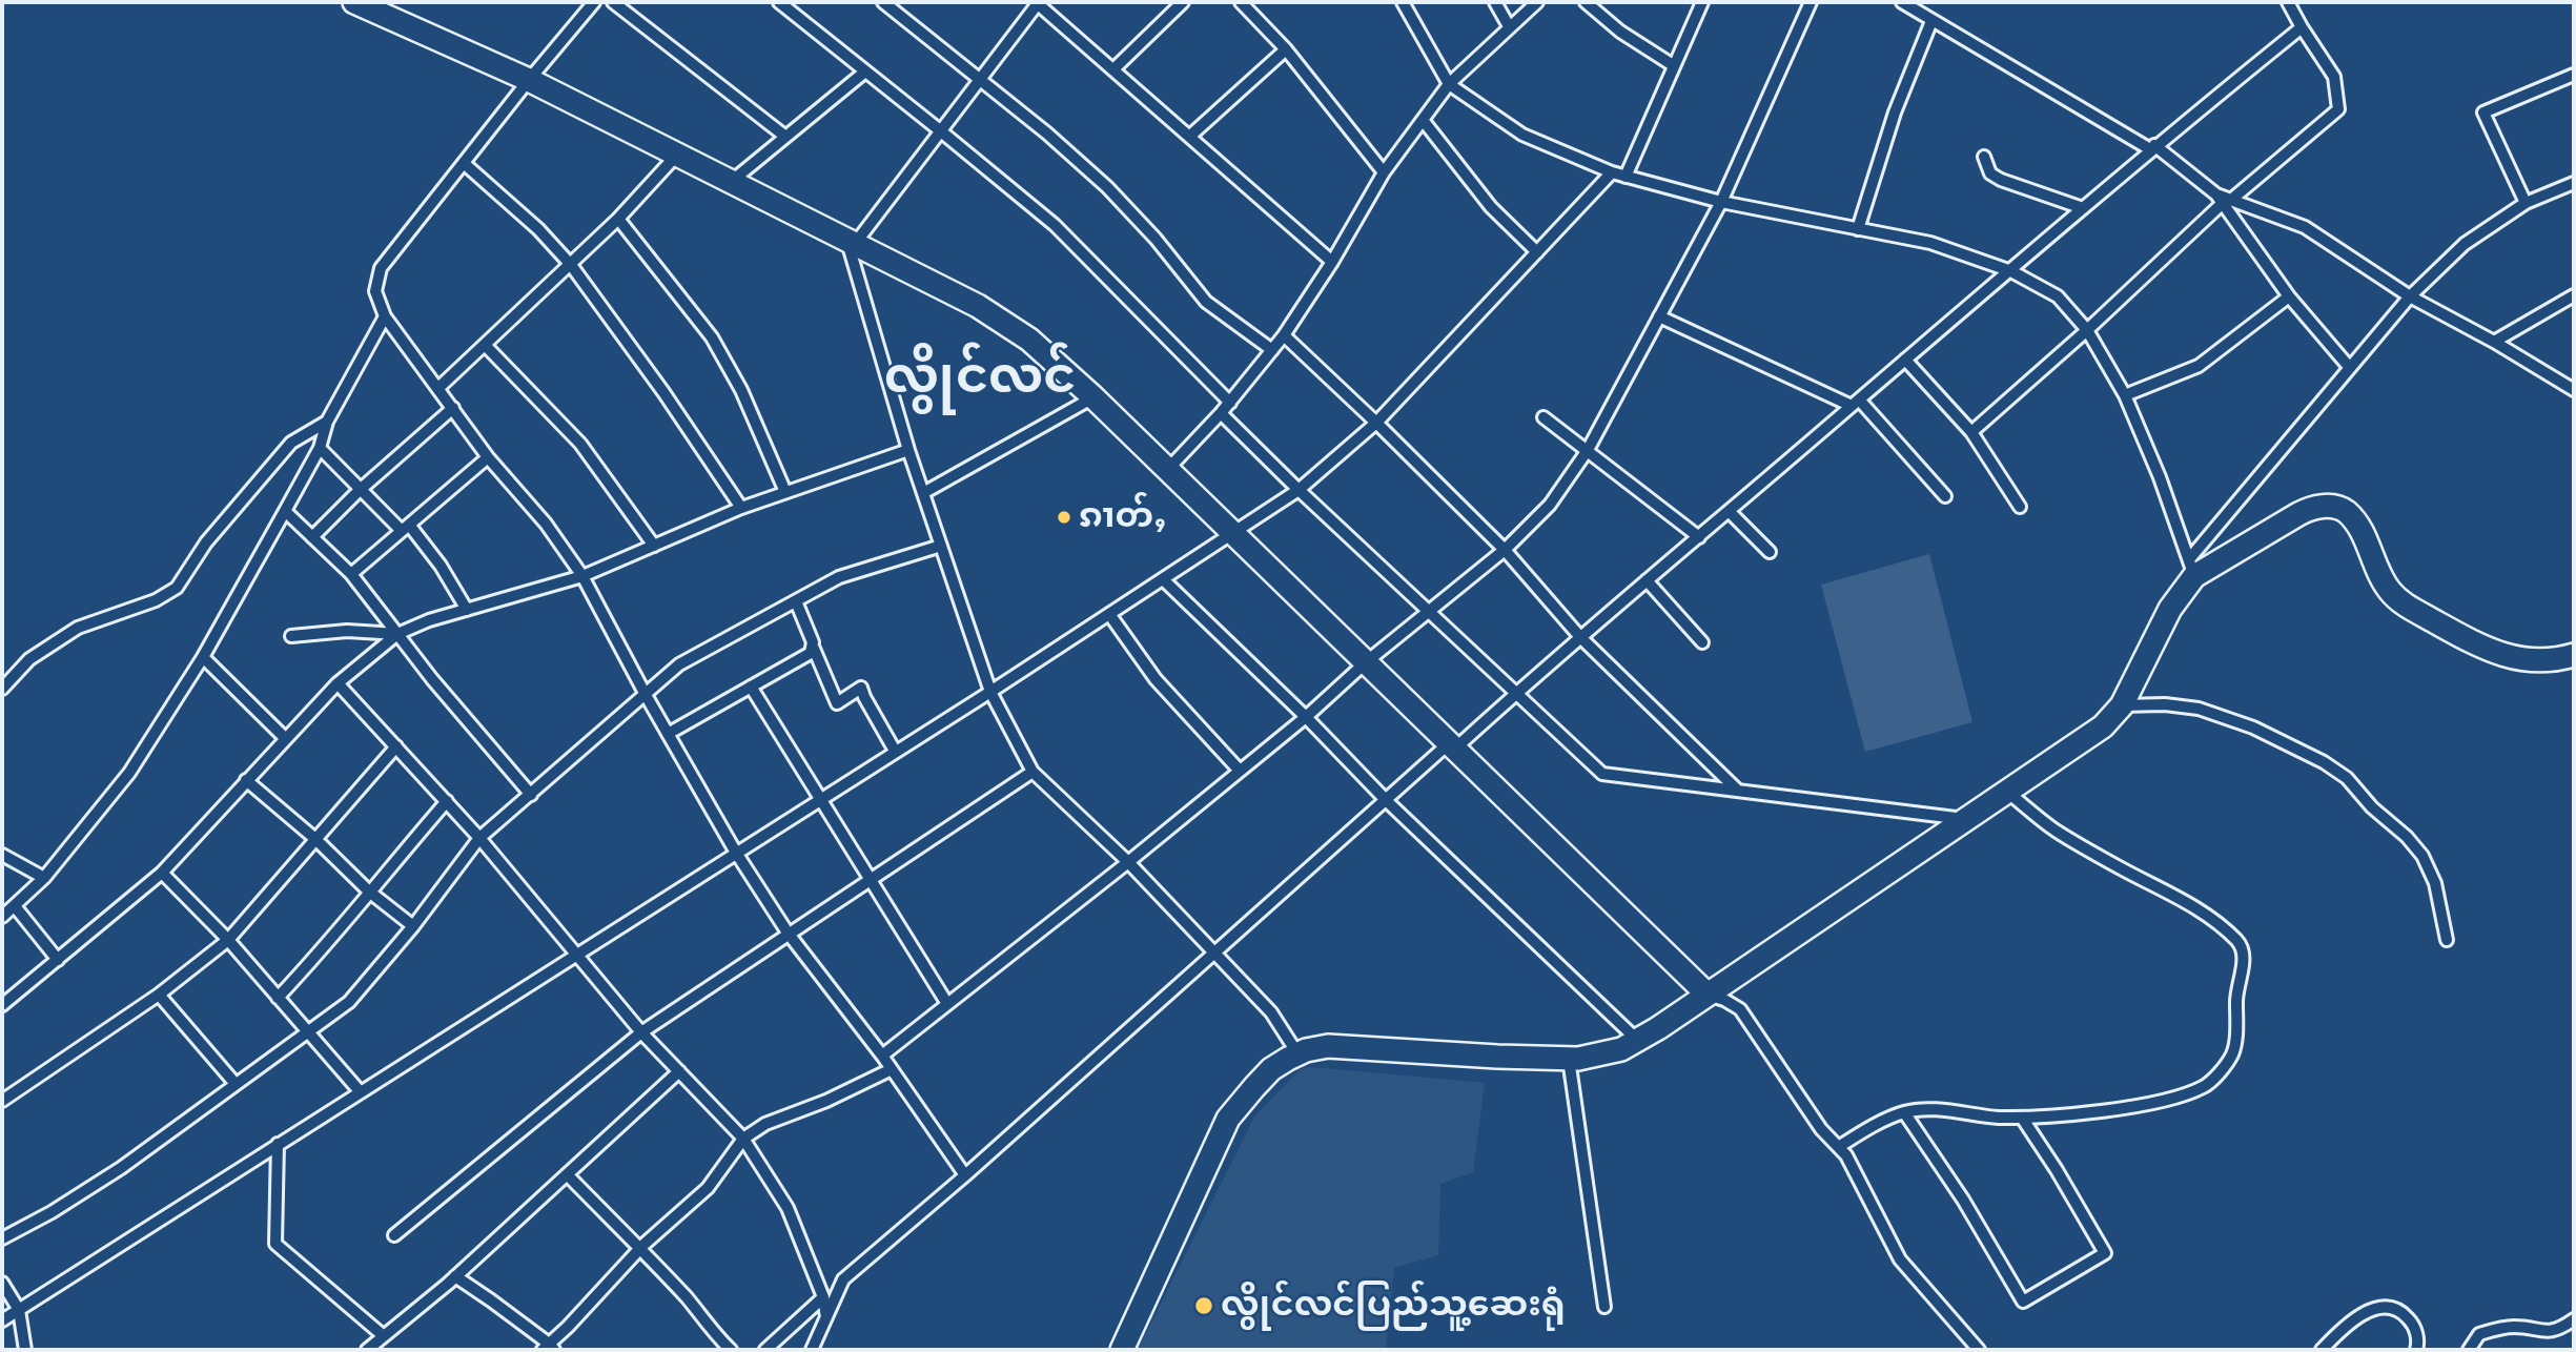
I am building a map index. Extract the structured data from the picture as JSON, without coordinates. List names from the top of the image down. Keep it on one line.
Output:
{"districts":["လွိုင်လင်"],"places":["ၵၢတ်ႇ","လွိုင်လင်ပြည်သူ့ဆေးရုံ"]}
